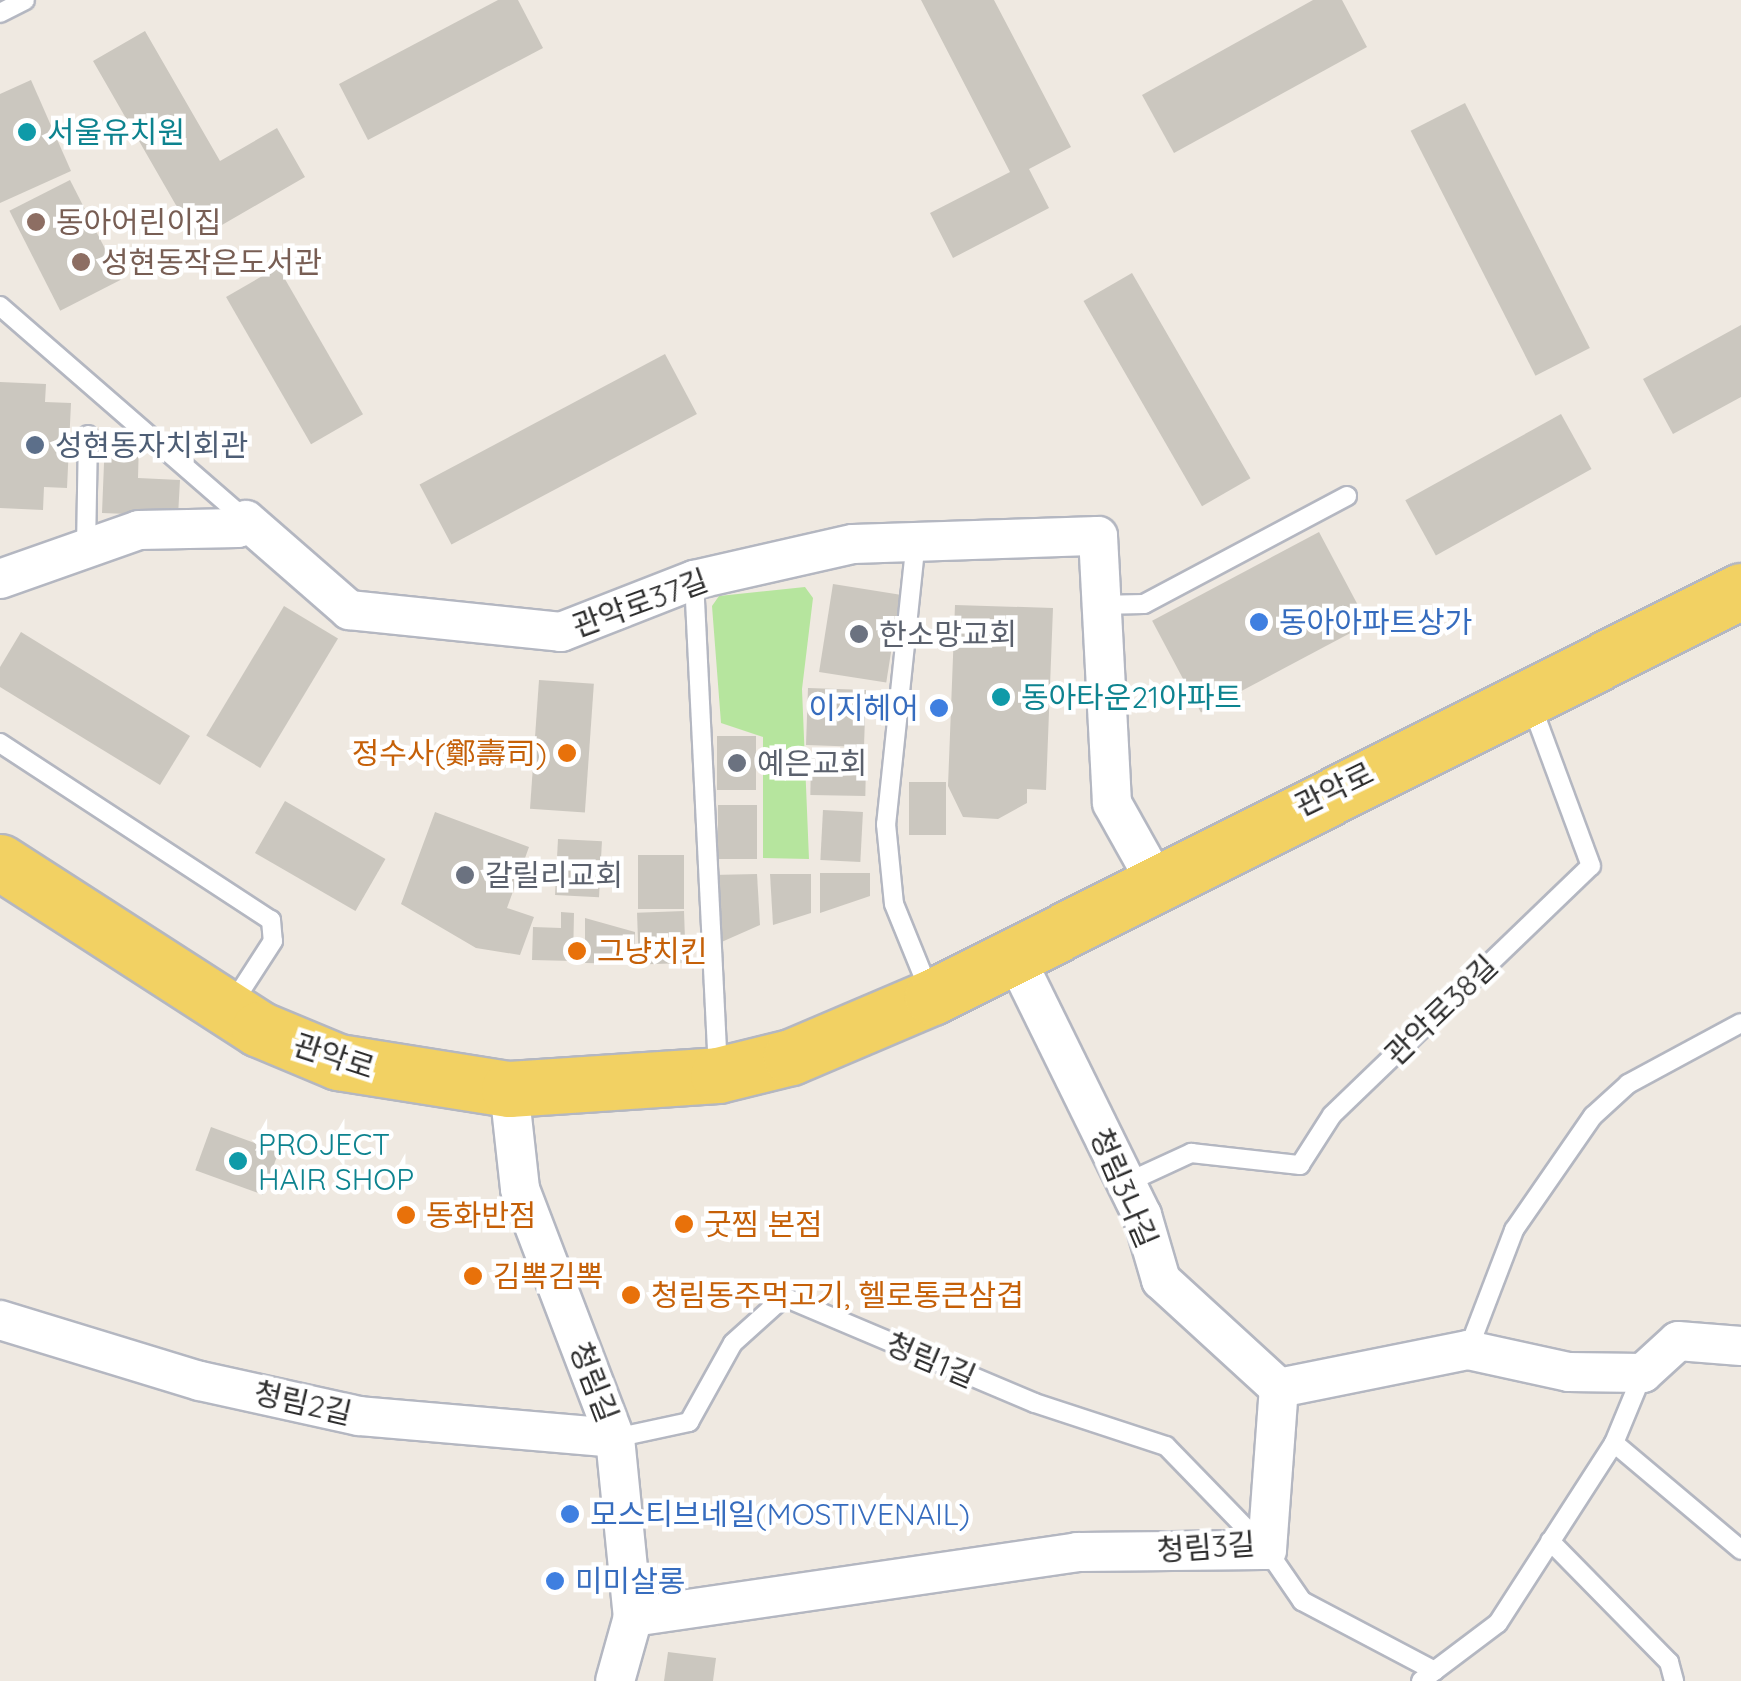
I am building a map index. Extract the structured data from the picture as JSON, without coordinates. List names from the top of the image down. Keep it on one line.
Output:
{"streets":{"main road":["관악로"],"street":["관악로37길","청림3나길","청림길","청림2길","청림3길"],"lane":["관악로38길","청림1길"]},"crossings":[["관악로37길","관악로"],["관악로","관악로38길"],["관악로","청림3나길"],["관악로","청림길"],["관악로38길","청림3나길"],["청림3나길","청림3길"],["청림1길","청림길"],["청림1길","청림2길"],["청림1길","청림3길"],["청림길","청림2길"],["청림길","청림3길"]],"places":["서울유치원","동아어린이집","성현동작은도서관","성현동자치회관","동아아파트상가","한소망교회","동아타운21아파트","이지헤어","정수사(鄭壽司)","예은교회","갈릴리교회","그냥치킨","PROJECT HAIR SHOP","동화반점","굿찜 본점","김뽁김뽁","청림동주먹고기, 헬로통큰삼겹","모스티브네일(MOSTIVENAIL)","미미살롱"]}
